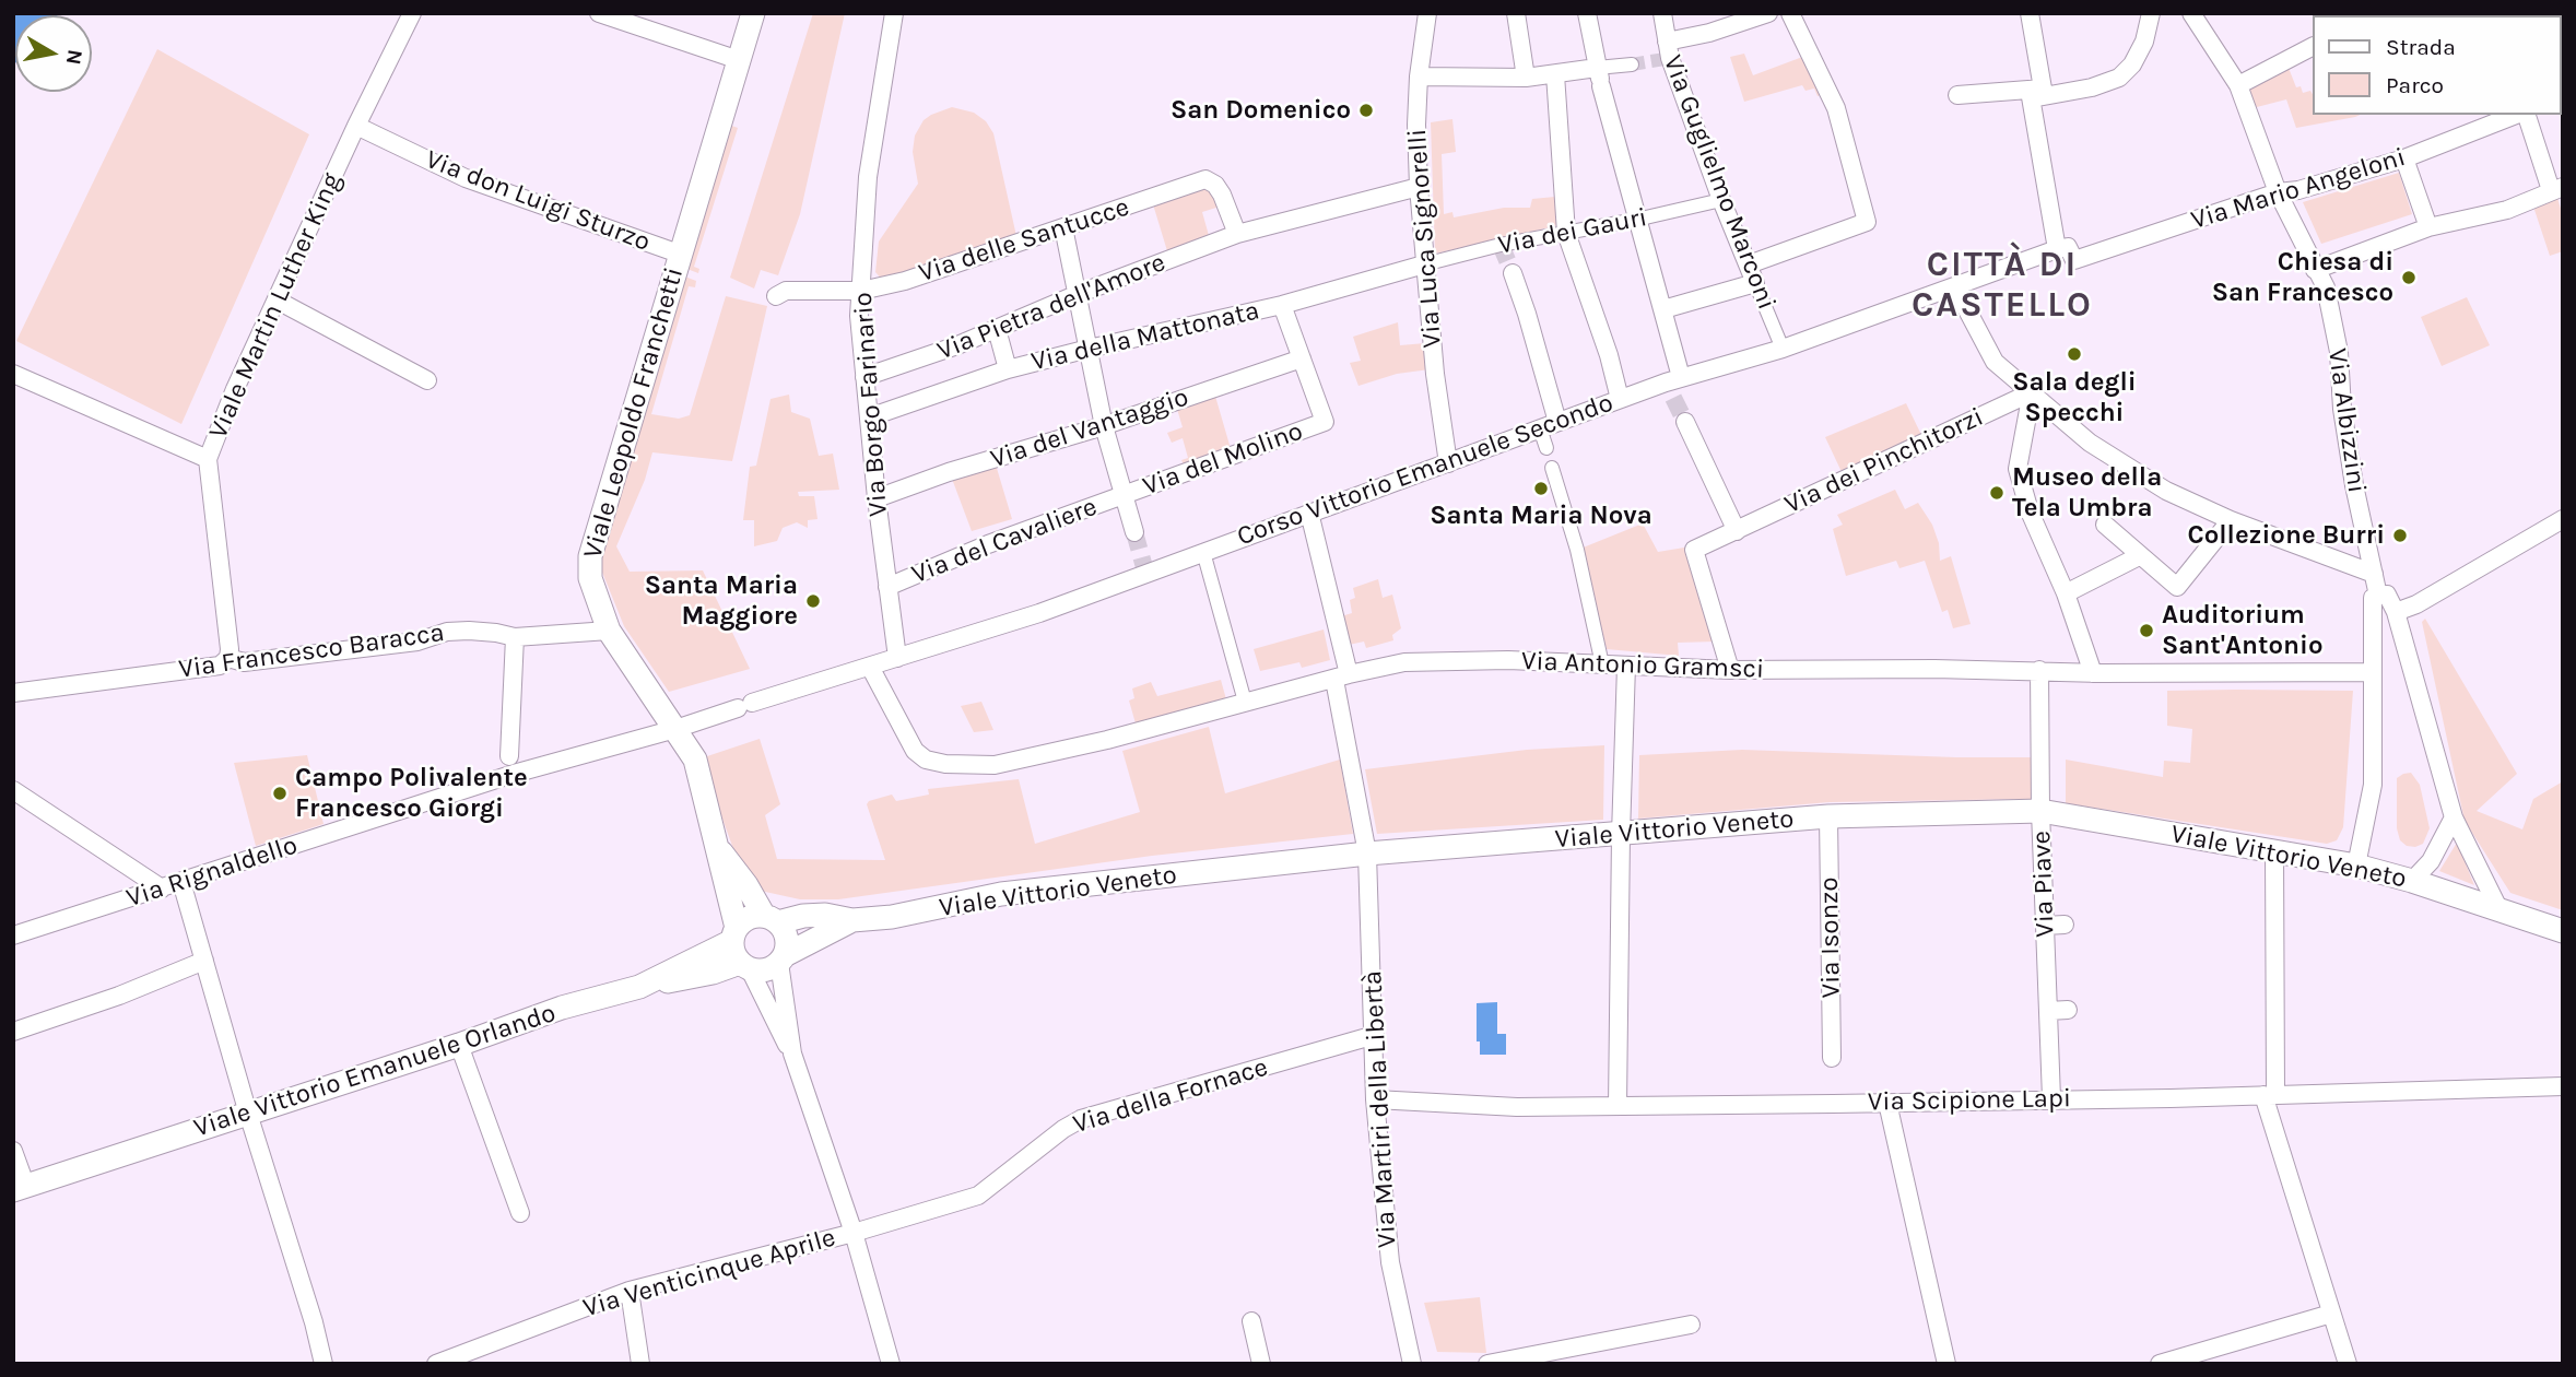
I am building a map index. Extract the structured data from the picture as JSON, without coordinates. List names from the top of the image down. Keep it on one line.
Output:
{"streets":{"main road":["Viale Leopoldo Franchetti","Viale Vittorio Veneto","Viale Vittorio Emanuele Orlando"],"street":["Via Guglielmo Marconi","Via Mario Angeloni","Via don Luigi Sturzo","Via dei Gauri","Via Luca Signorelli","Via delle Santucce","Viale Martin Luther King","Via Pietra dell'Amore","Via della Mattonata","Via Borgo Farinario","Via Albizzini","Via del Vantaggio","Via del Molino","Via dei Pinchitorzi","Corso Vittorio Emanuele Secondo","Via del Cavaliere","Via Francesco Baracca","Via Antonio Gramsci","Via Rignaldello","Via Piave","Via Isonzo","Via della Fornace","Via Scipione Lapi","Via Martiri della Libertà","Via Venticinque Aprile"]},"crossings":[["Via Guglielmo Marconi","Via dei Gauri"],["Via Guglielmo Marconi","Corso Vittorio Emanuele Secondo"],["Via Mario Angeloni","Via Albizzini"],["Via Mario Angeloni","Corso Vittorio Emanuele Secondo"],["Via don Luigi Sturzo","Viale Martin Luther King"],["Via don Luigi Sturzo","Viale Leopoldo Franchetti"],["Via dei Gauri","Via Luca Signorelli"],["Via dei Gauri","Via della Mattonata"],["Via Luca Signorelli","Via Pietra dell'Amore"],["Via Luca Signorelli","Via della Mattonata"],["Via Luca Signorelli","Corso Vittorio Emanuele Secondo"],["Via delle Santucce","Via Pietra dell'Amore"],["Via delle Santucce","Via Borgo Farinario"],["Viale Martin Luther King","Via Francesco Baracca"],["Via Pietra dell'Amore","Via Borgo Farinario"],["Via della Mattonata","Via Borgo Farinario"],["Via Borgo Farinario","Via del Vantaggio"],["Via Borgo Farinario","Corso Vittorio Emanuele Secondo"],["Via Borgo Farinario","Via del Cavaliere"],["Viale Leopoldo Franchetti","Via Francesco Baracca"],["Viale Leopoldo Franchetti","Viale Vittorio Veneto"],["Viale Leopoldo Franchetti","Via Rignaldello"],["Viale Leopoldo Franchetti","Viale Vittorio Emanuele Orlando"],["Via del Vantaggio","Via del Molino"],["Via del Molino","Via del Cavaliere"],["Via dei Pinchitorzi","Via Antonio Gramsci"],["Corso Vittorio Emanuele Secondo","Via Antonio Gramsci"],["Corso Vittorio Emanuele Secondo","Via Rignaldello"],["Corso Vittorio Emanuele Secondo","Via Martiri della Libertà"],["Via Antonio Gramsci","Via Piave"],["Via Antonio Gramsci","Via Martiri della Libertà"],["Viale Vittorio Veneto","Via Piave"],["Viale Vittorio Veneto","Via Isonzo"],["Viale Vittorio Veneto","Viale Vittorio Emanuele Orlando"],["Viale Vittorio Veneto","Via Martiri della Libertà"],["Via Piave","Via Scipione Lapi"],["Via della Fornace","Via Martiri della Libertà"],["Via della Fornace","Via Venticinque Aprile"],["Via Scipione Lapi","Via Martiri della Libertà"]],"districts":["CITTÀ DI CASTELLO"],"places":["San Domenico","Chiesa di San Francesco","Sala degli Specchi","Santa Maria Nova","Museo della Tela Umbra","Collezione Burri","Santa Maria Maggiore","Auditorium Sant'Antonio","Campo Polivalente Francesco Giorgi"],"legend":["Strada","Parco"],"north":"right"}
